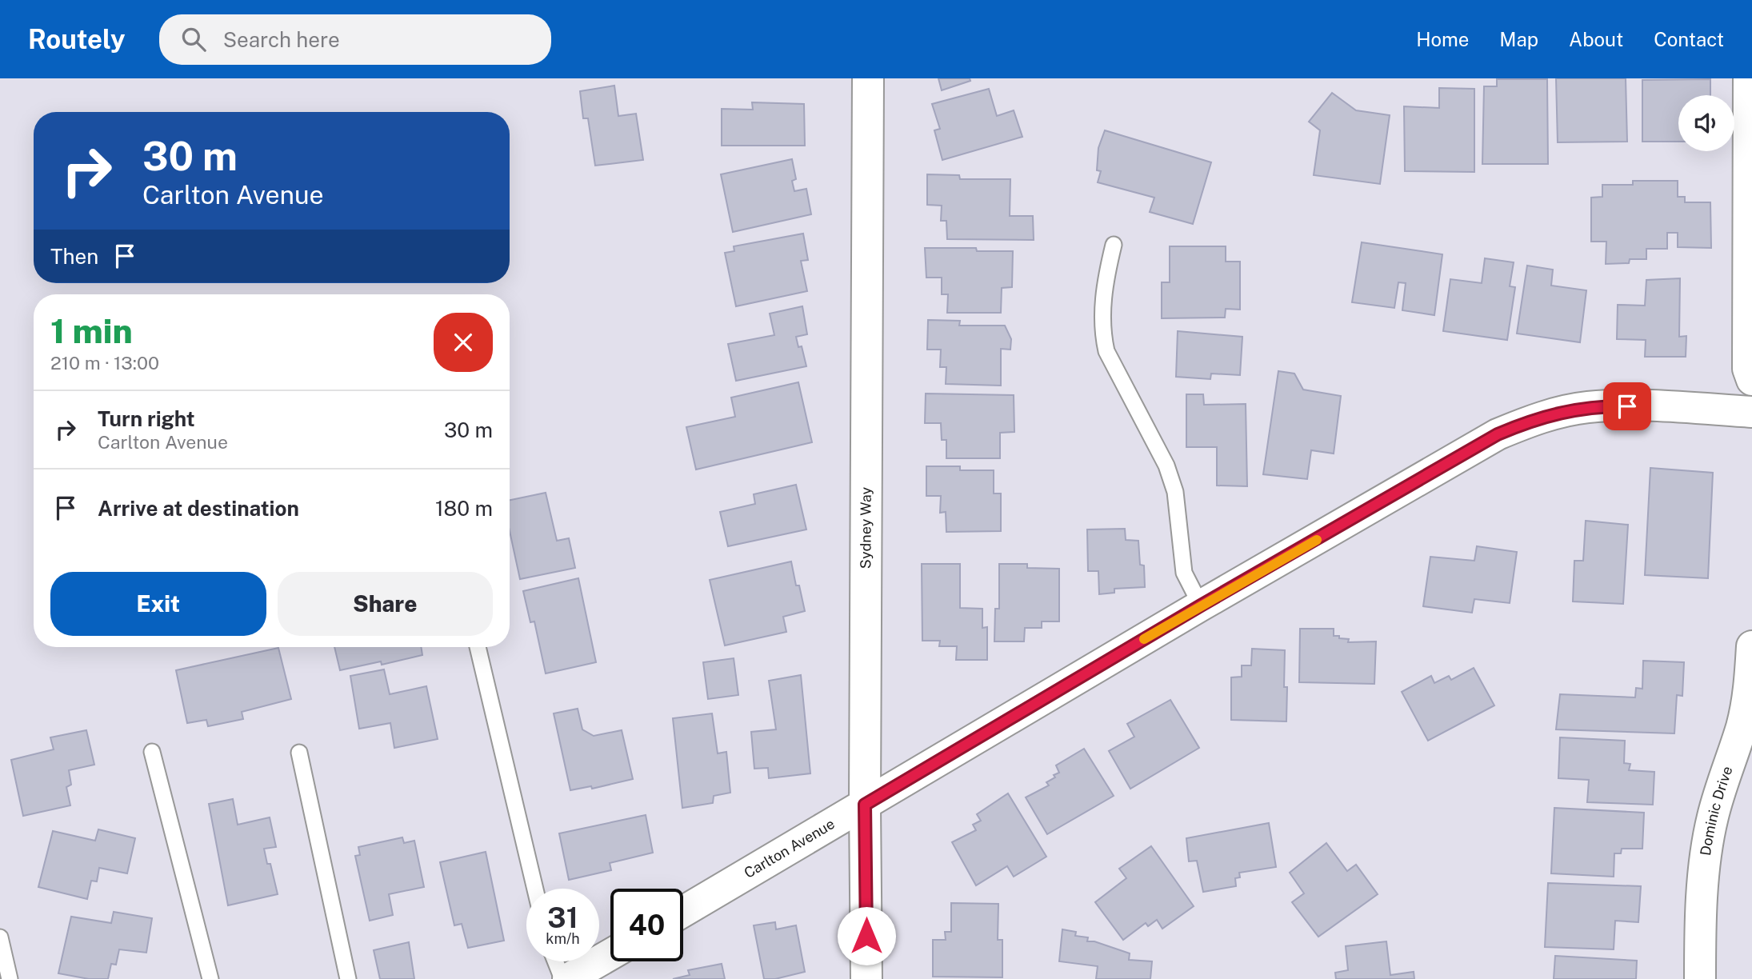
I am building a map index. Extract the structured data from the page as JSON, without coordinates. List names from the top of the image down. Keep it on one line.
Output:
{"streets":{"street":["Sydney Way","Dominic Drive","Carlton Avenue"]},"crossings":[["Sydney Way","Carlton Avenue"]],"page":{"header":"Routely","search":"Search here","nav":["Home","Map","About","Contact"],"turn":["30 m","Carlton Avenue"],"then":"Then","heading":["1 min","210 m · 13:00"],"list":[{"name":"Turn right","note":"Carlton Avenue","value":"30 m"},{"name":"Arrive at destination","value":"180 m"}],"buttons":["Exit","Share"],"speed":"31 km/h","limit":"40"}}
